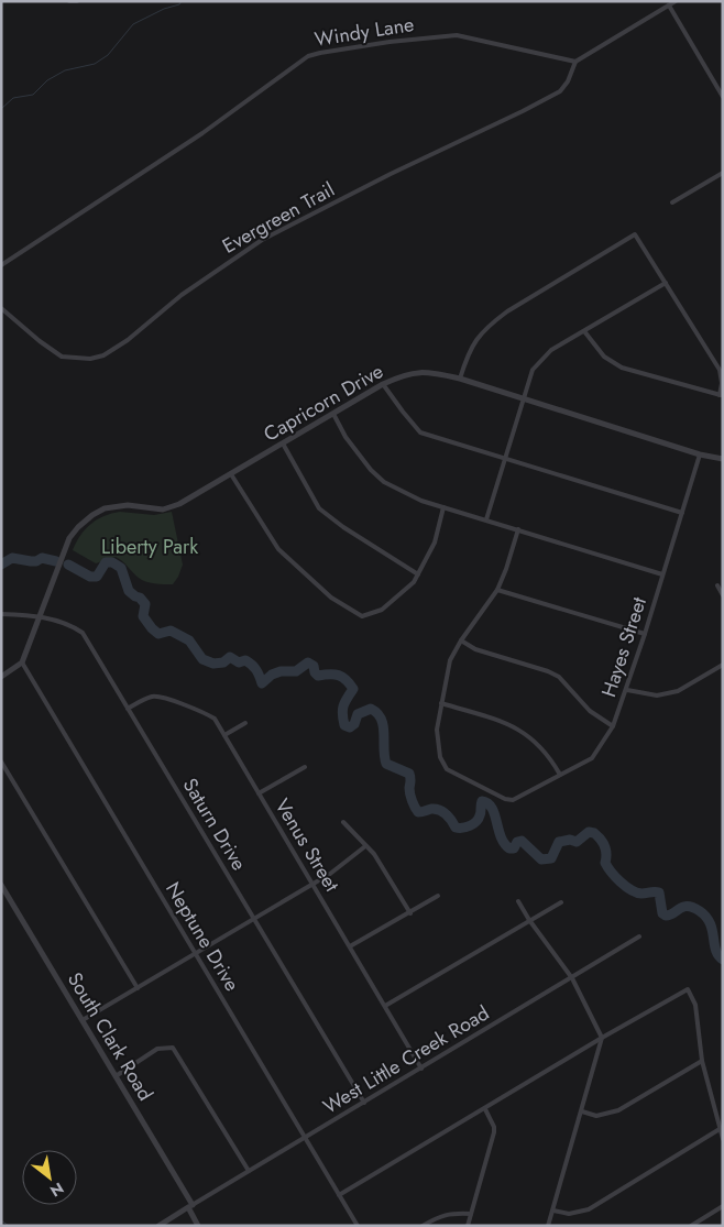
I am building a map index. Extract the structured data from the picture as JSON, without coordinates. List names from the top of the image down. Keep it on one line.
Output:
{"streets":{"street":["Windy Lane","Evergreen Trail","Capricorn Drive","Hayes Street","Saturn Drive","Venus Street","Neptune Drive","South Clark Road","West Little Creek Road"]},"crossings":[["Windy Lane","Evergreen Trail"],["Capricorn Drive","Hayes Street"],["Capricorn Drive","Saturn Drive"],["Capricorn Drive","Neptune Drive"],["Saturn Drive","Venus Street"],["Saturn Drive","West Little Creek Road"],["Venus Street","West Little Creek Road"],["Neptune Drive","West Little Creek Road"],["South Clark Road","West Little Creek Road"]],"parks":["Liberty Park"],"north":"bottom right"}
